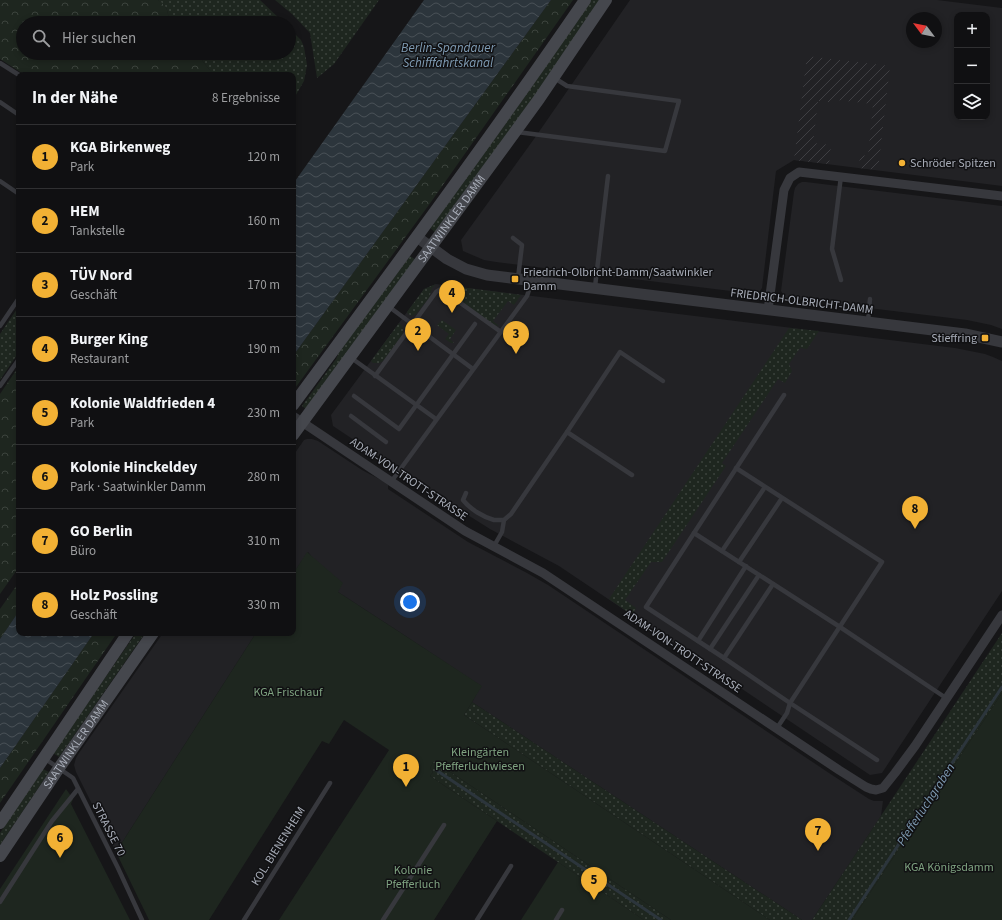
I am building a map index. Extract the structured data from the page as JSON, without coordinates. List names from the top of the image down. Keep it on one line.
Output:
{"streets":{"main road":["SAATWINKLER DAMM"],"street":["FRIEDRICH-OLBRICHT-DAMM","ADAM-VON-TROTT-STRASSE"],"lane":["STRASSE 70","KOL. BIENENHEIM"]},"crossings":[["SAATWINKLER DAMM","FRIEDRICH-OLBRICHT-DAMM"],["SAATWINKLER DAMM","ADAM-VON-TROTT-STRASSE"],["SAATWINKLER DAMM","STRASSE 70"]],"water":["Berlin-Spandauer Schifffahrtskanal","Pfefferluchgraben"],"parks":["KGA Frischauf","Kleingärten Pfefferluchwiesen","KGA Königsdamm","Kolonie Pfefferluch"],"places":{"other":["Schröder Spitzen"],"transit":["Friedrich-Olbricht-Damm/Saatwinkler Damm","Stieffring"]},"north":"top left","page":{"map_buttons":["+","−"],"search":"Hier suchen","heading":["In der Nähe","8 Ergebnisse"],"list":[{"mark":"1","name":"KGA Birkenweg","note":"Park","value":"120 m"},{"mark":"2","name":"HEM","note":"Tankstelle","value":"160 m"},{"mark":"3","name":"TÜV Nord","note":"Geschäft","value":"170 m"},{"mark":"4","name":"Burger King","note":"Restaurant","value":"190 m"},{"mark":"5","name":"Kolonie Waldfrieden 4","note":"Park","value":"230 m"},{"mark":"6","name":"Kolonie Hinckeldey","note":"Park · Saatwinkler Damm","value":"280 m"},{"mark":"7","name":"GO Berlin","note":"Büro","value":"310 m"},{"mark":"8","name":"Holz Possling","note":"Geschäft","value":"330 m"}],"pins":["4","2","3","8","1","7","6","5"]}}
